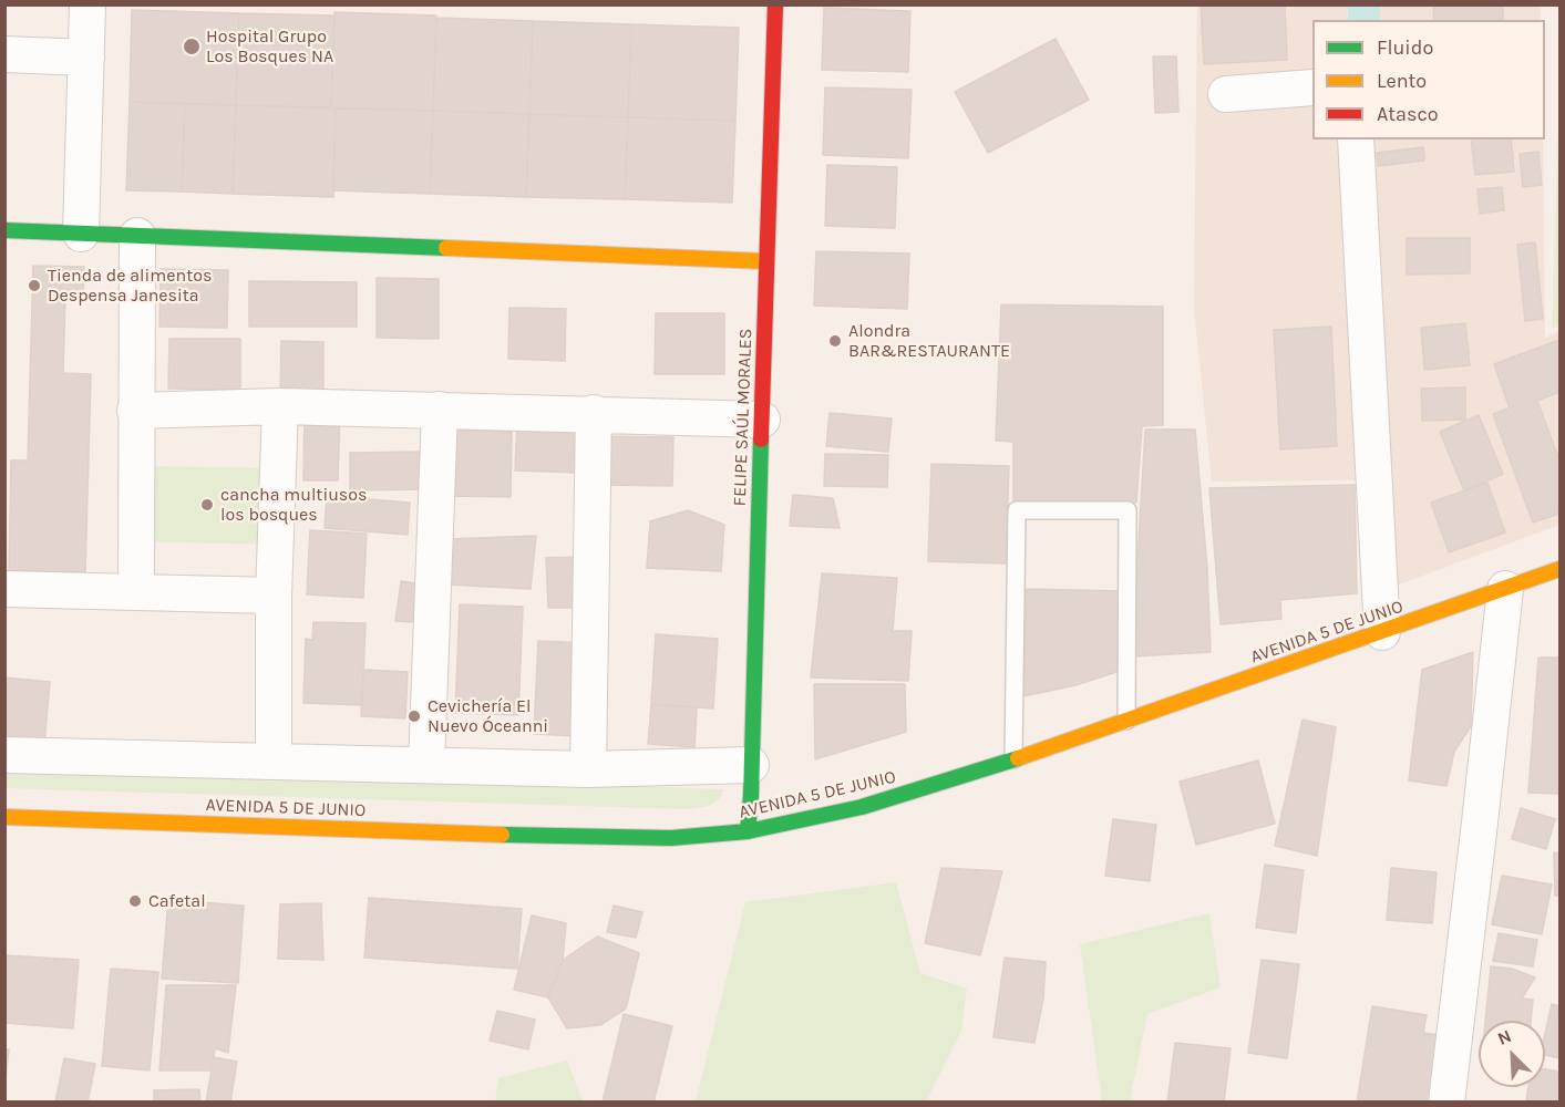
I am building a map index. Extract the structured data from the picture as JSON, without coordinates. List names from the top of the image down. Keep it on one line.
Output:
{"streets":{"street":["FELIPE SAÚL MORALES","AVENIDA 5 DE JUNIO"]},"crossings":[["FELIPE SAÚL MORALES","AVENIDA 5 DE JUNIO"]],"places":["Hospital Grupo Los Bosques NA","Tienda de alimentos Despensa Janesita","Alondra BAR&RESTAURANTE","cancha multiusos los bosques","Cevichería El Nuevo Óceanni","Cafetal"],"legend":["Fluido","Lento","Atasco"],"north":"top left"}
